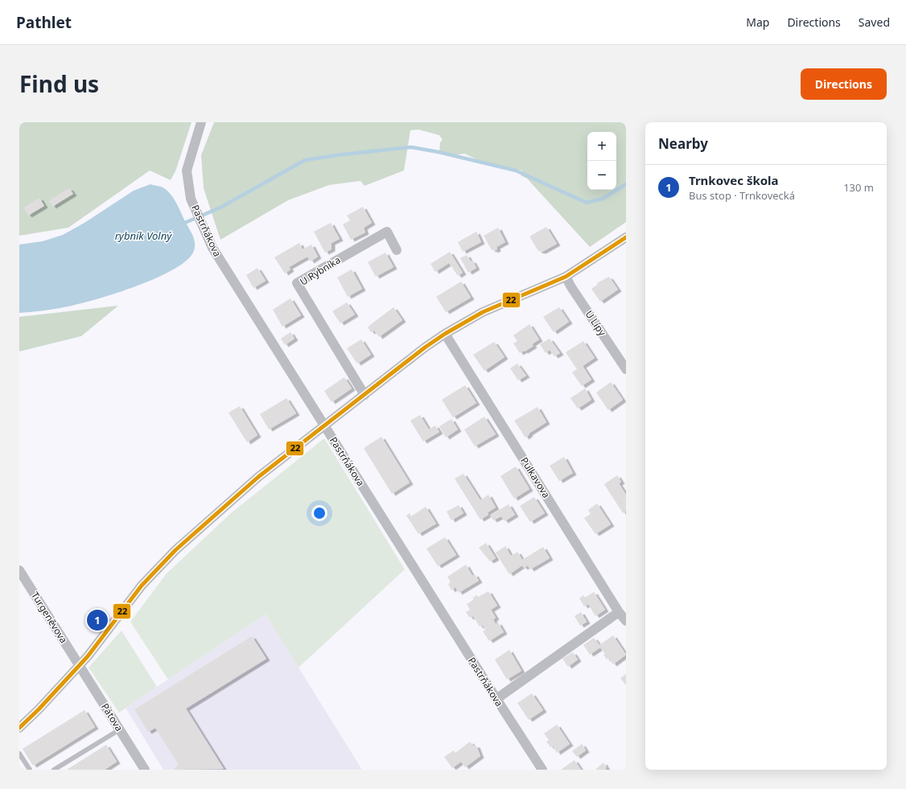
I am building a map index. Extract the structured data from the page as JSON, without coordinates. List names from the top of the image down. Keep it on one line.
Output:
{"streets":{"street":["Pastrňákova","U Rybníka","U Lípy","Pulkavova","Turgeněvova","Pátova"]},"crossings":[["Turgeněvova","Pátova"]],"water":["rybník Volný"],"lines":["transit line 22"],"page":{"header":"Pathlet","nav":["Map","Directions","Saved"],"title":"Find us","buttons":"Directions","heading":"Nearby","map_buttons":["+","−"],"list":[{"mark":"1","name":"Trnkovec škola","note":"Bus stop · Trnkovecká","value":"130 m"}],"pins":"1"}}
